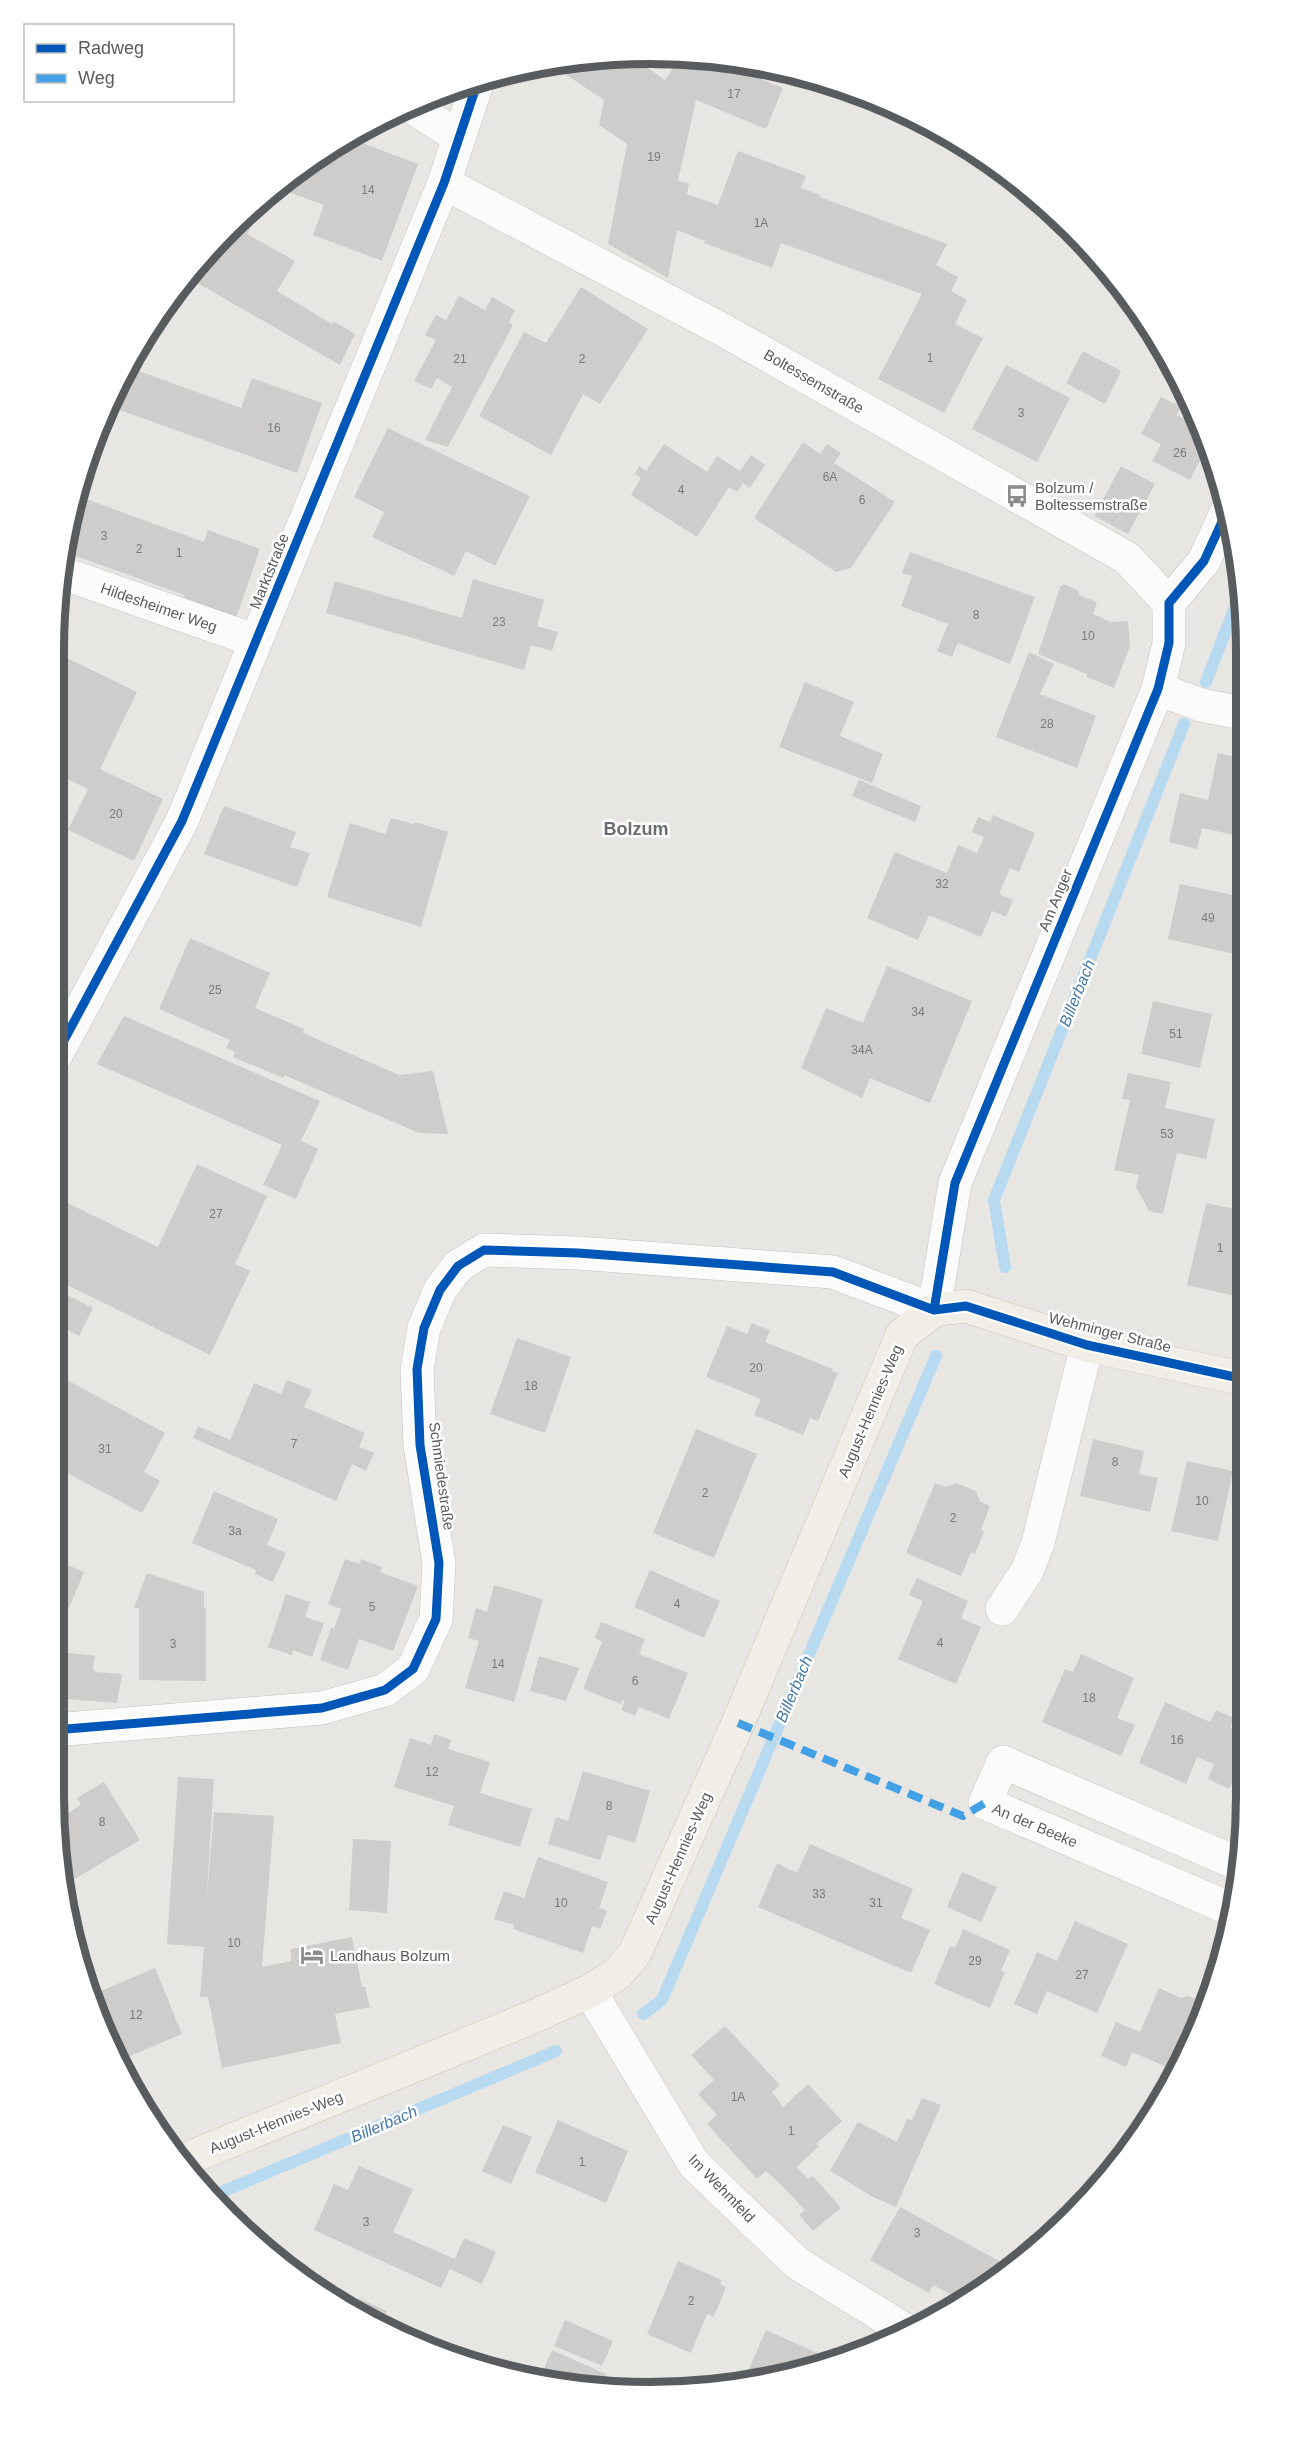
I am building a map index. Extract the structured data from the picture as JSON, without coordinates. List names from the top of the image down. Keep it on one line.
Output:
{"streets":{"main road":["Wehminger Straße","August-Hennies-Weg"],"street":["Boltessemstraße","Marktstraße","Hildesheimer Weg","Am Anger","Schmiedestraße","An der Beeke","Im Wehmfeld"]},"crossings":[["Boltessemstraße","Marktstraße"],["Boltessemstraße","Am Anger"],["Marktstraße","Hildesheimer Weg"],["Am Anger","Wehminger Straße"],["Am Anger","August-Hennies-Weg"],["Am Anger","Schmiedestraße"],["Wehminger Straße","August-Hennies-Weg"],["Wehminger Straße","Schmiedestraße"],["August-Hennies-Weg","Schmiedestraße"],["August-Hennies-Weg","Im Wehmfeld"]],"districts":["Bolzum"],"water":["Billerbach"],"places":{"bus stop":["Bolzum / Boltessemstraße"],"hotel":["Landhaus Bolzum"]},"house_numbers":["17","19","14","1A","1","21","2","3","16","26","6A","4","6","3","2","1","8","23","10","28","20","32","49","25","34","51","34A","53","27","1","20","18","7","31","8","2","10","2","3a","4","5","4","3","14","6","18","16","12","8","8","33","10","31","10","29","27","12","1A","1","1","3","3","2"],"legend":["Radweg","Weg"]}
